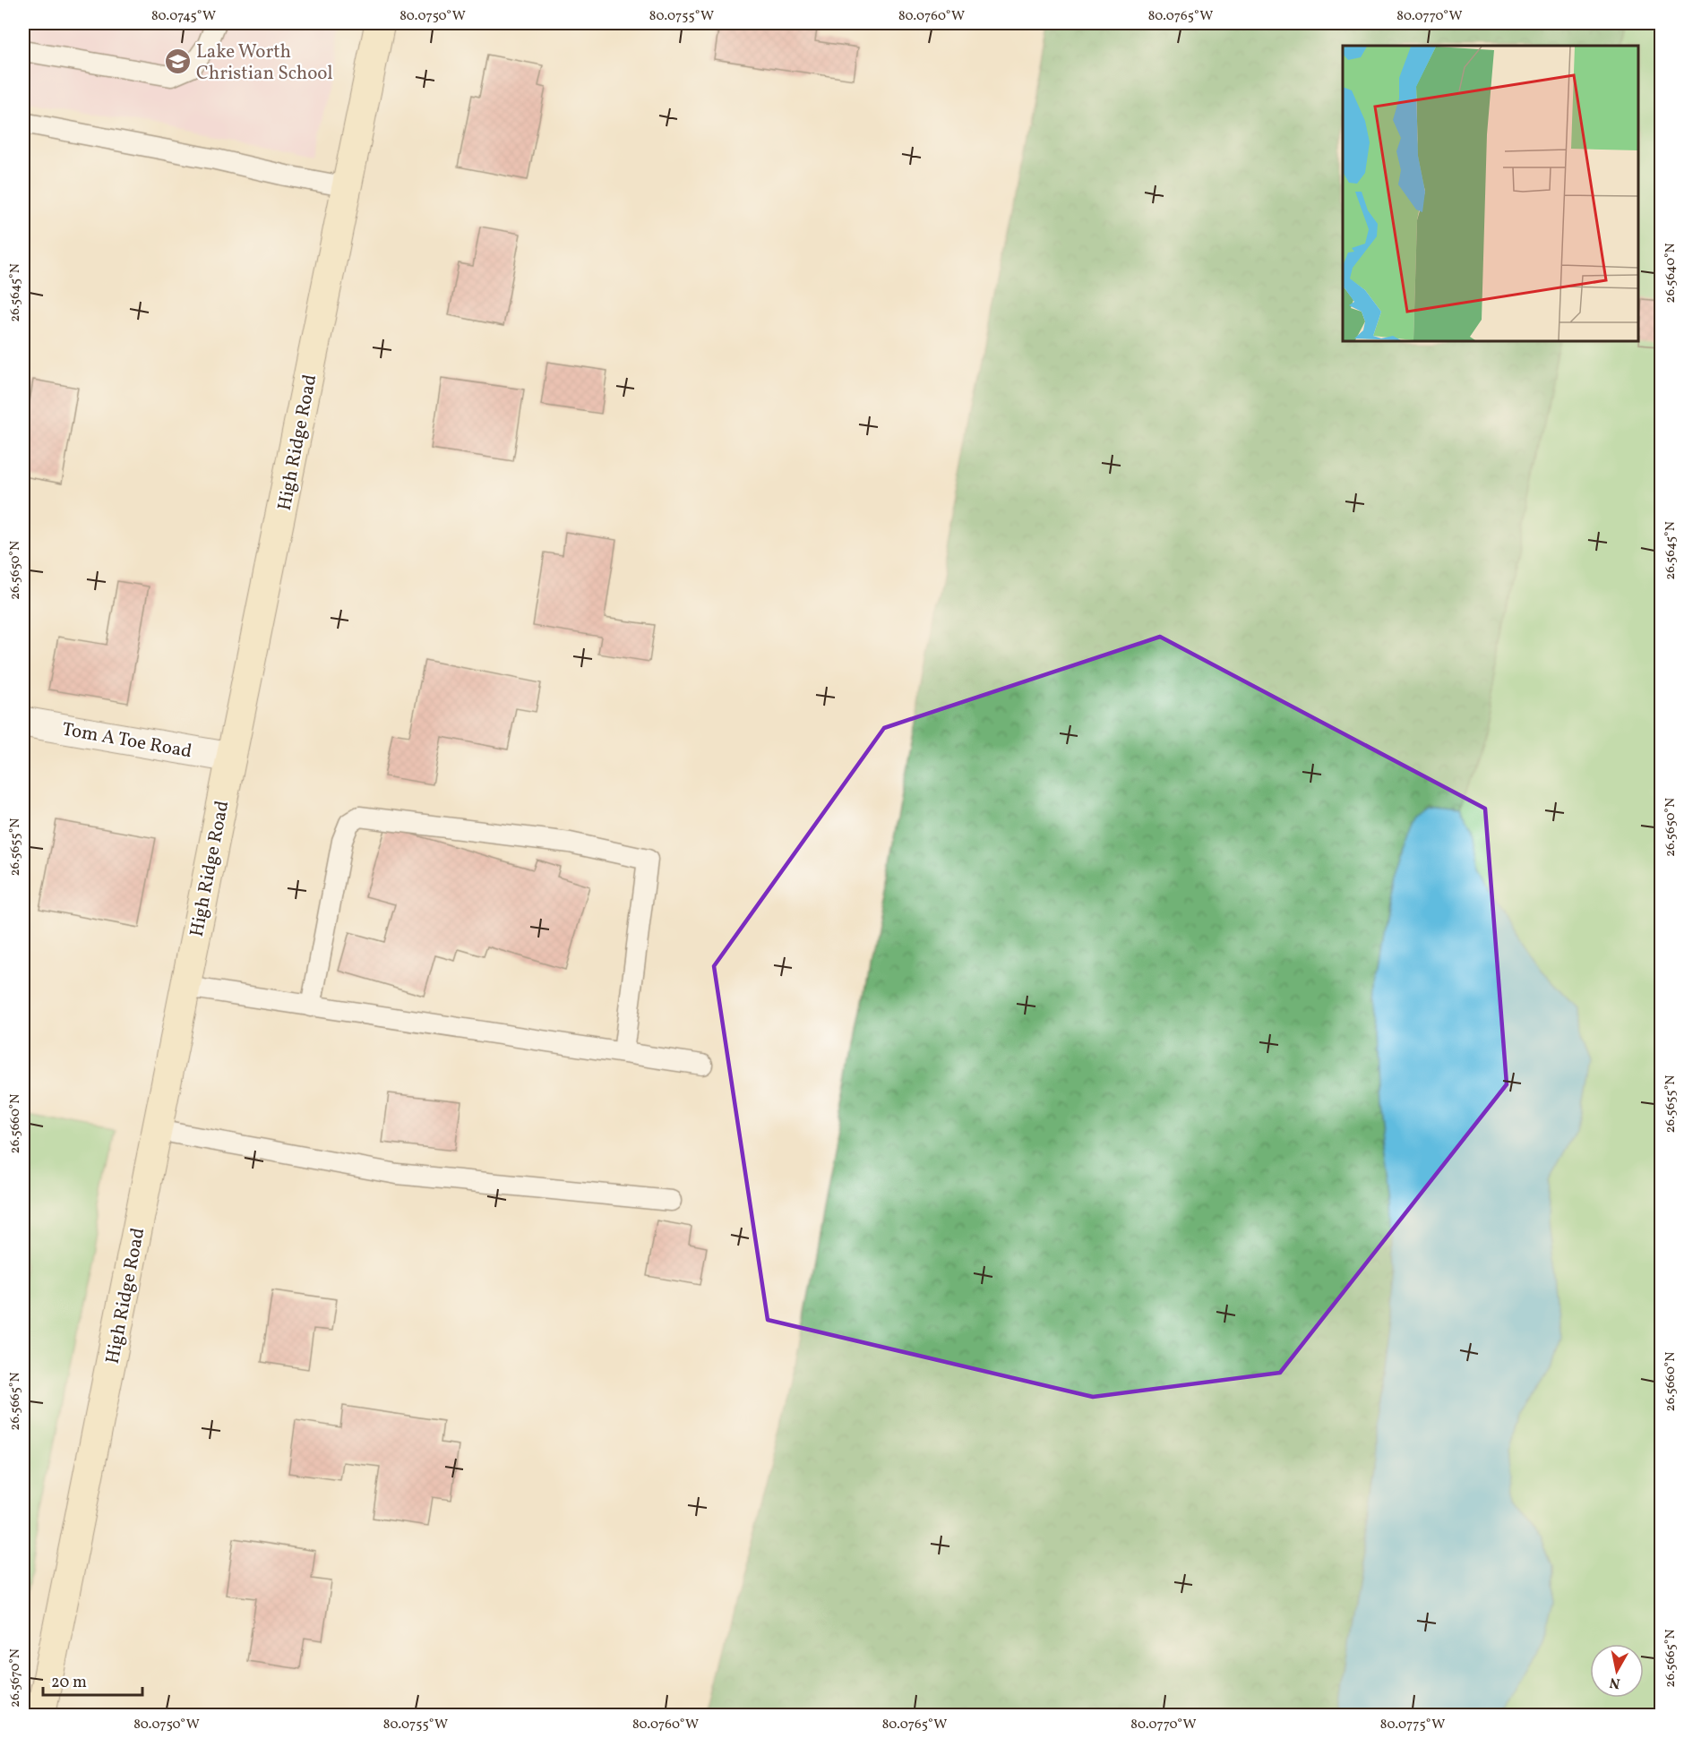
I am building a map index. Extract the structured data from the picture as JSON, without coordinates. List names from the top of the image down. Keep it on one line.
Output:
{"streets":{"street":["High Ridge Road","Tom A Toe Road"]},"crossings":[["High Ridge Road","Tom A Toe Road"]],"places":{"school or university":["Lake Worth Christian School"]},"scale_bar":"20 m","north":"bottom","coordinates":["80.0745°W","80.0750°W","80.0755°W","80.0760°W","80.0765°W","80.0770°W","26.5640°N","26.5645°N","26.5650°N","26.5655°N","26.5660°N","26.5665°N","26.5670°N","80.0775°W"]}
